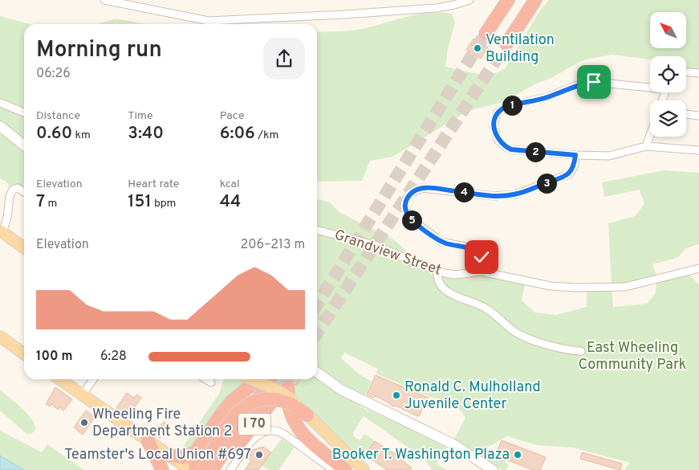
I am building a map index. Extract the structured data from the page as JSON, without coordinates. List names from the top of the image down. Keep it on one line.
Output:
{"streets":{"highway":["I 70"],"street":["Grandview Street"]},"parks":["East Wheeling Community Park"],"places":["Ventilation Building","Ronald C. Mulholland Juvenile Center","Wheeling Fire Department Station 2","Teamster's Local Union #697","Booker T. Washington Plaza"],"north":"top left","page":{"heading":["Morning run","06:26"],"stats":[["Distance","0.60 km"],["Time","3:40"],["Pace","6:06 /km"],["Elevation","7 m"],["Heart rate","151 bpm"],["kcal","44"]],"pins":["1","2","3","4","5"],"chart":["Elevation","206–213 m"],"list":[{"name":"100 m","note":"6:28"}]}}
